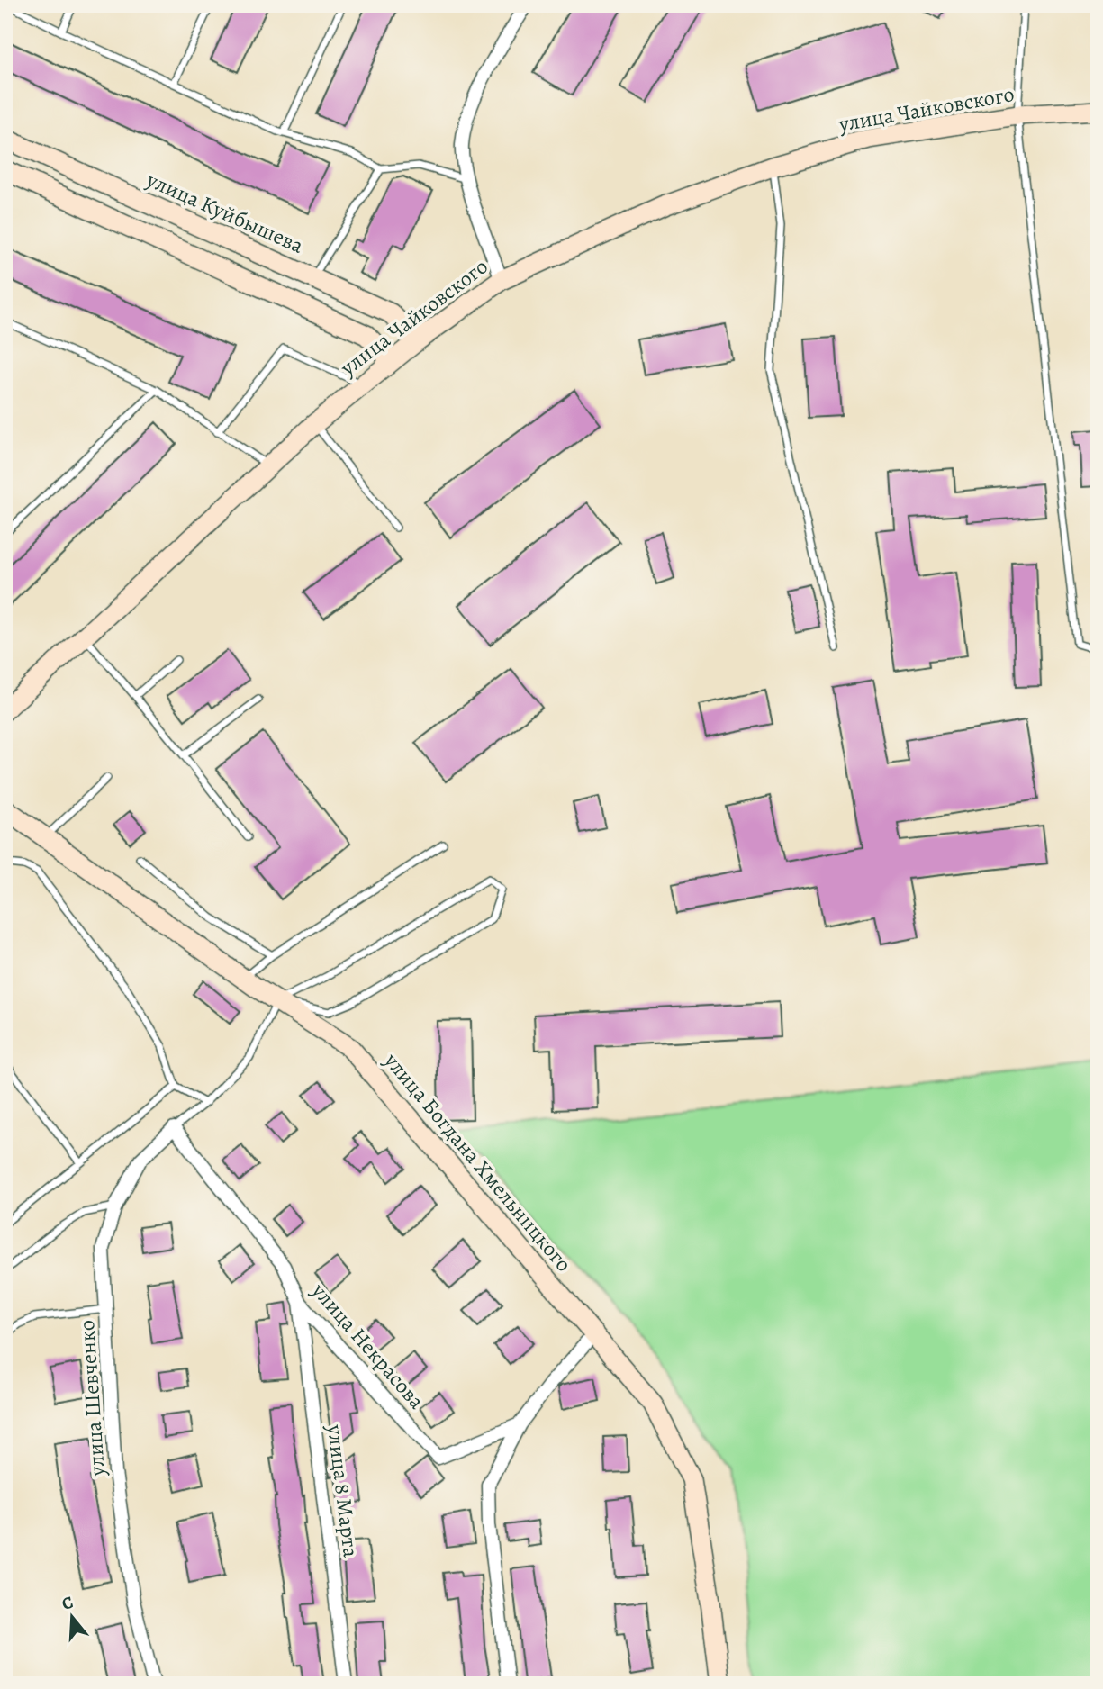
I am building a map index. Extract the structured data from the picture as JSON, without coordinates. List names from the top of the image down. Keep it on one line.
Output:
{"streets":{"main road":["улица Чайковского","улица Куйбышева","улица Богдана Хмельницкого"],"street":["улица Некрасова","улица Шевченко","улица 8 Марта"]},"crossings":[["улица Чайковского","улица Куйбышева"],["улица Некрасова","улица Шевченко"],["улица Некрасова","улица 8 Марта"]],"north":"top"}
